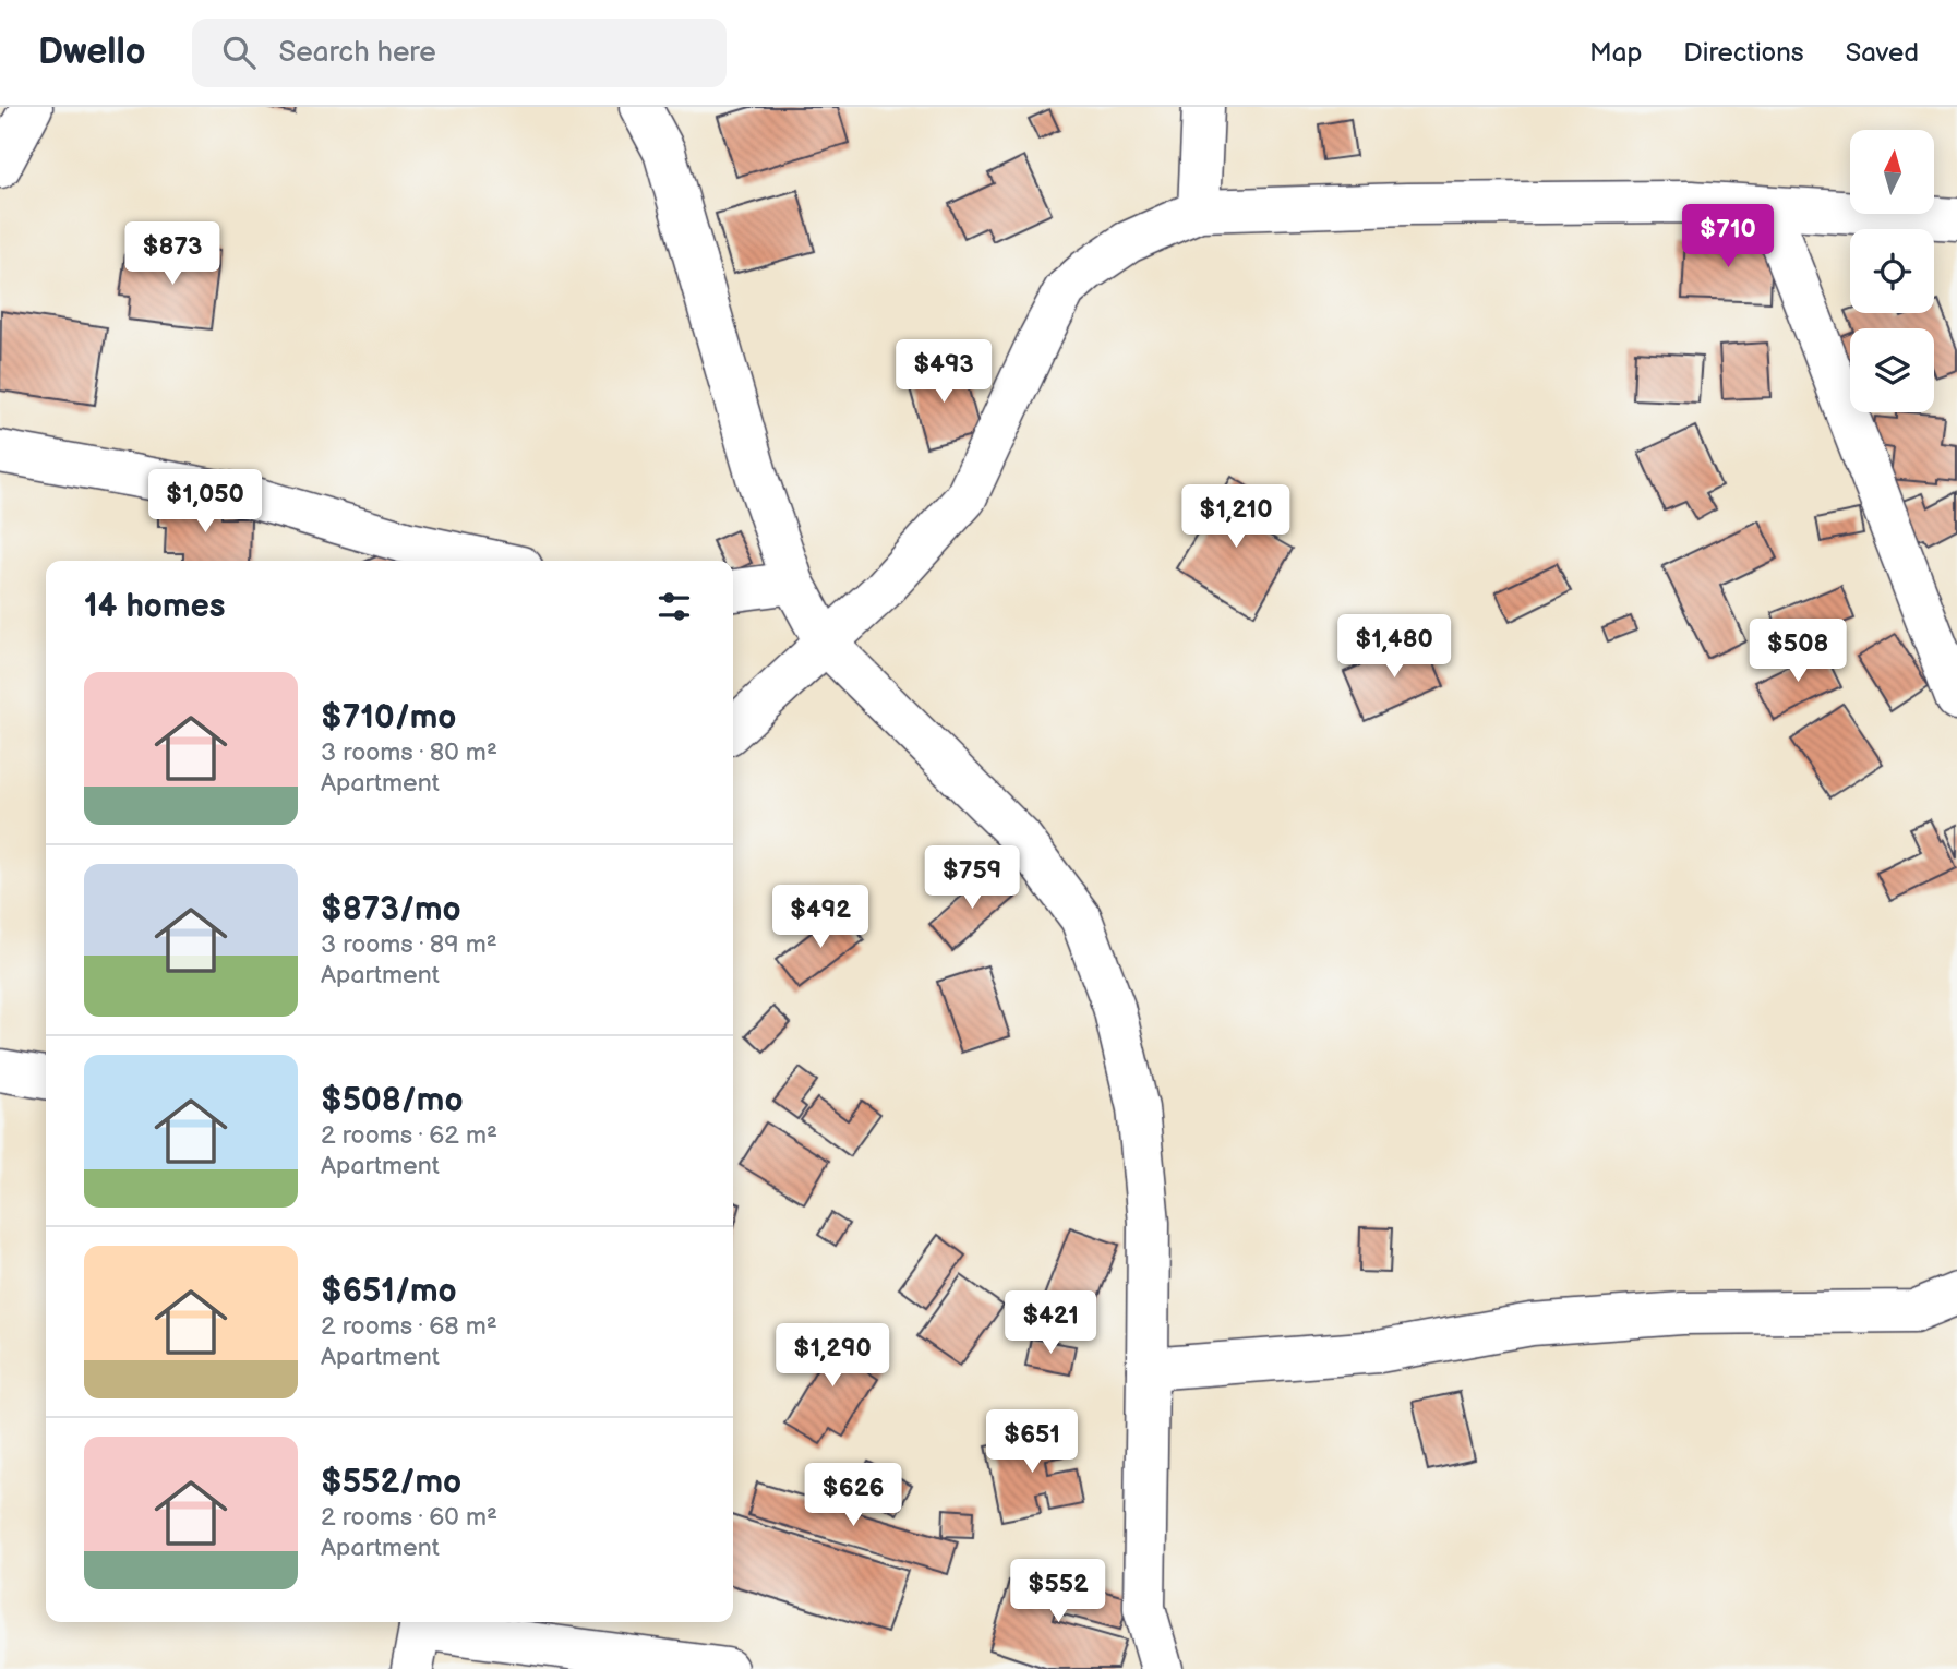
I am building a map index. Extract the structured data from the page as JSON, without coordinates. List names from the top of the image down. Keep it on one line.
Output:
{"north":"top","page":{"header":"Dwello","search":"Search here","nav":["Map","Directions","Saved"],"price":["$710","$873","$493","$1,050","$1,210","$1,480","$508","$759","$492","$421","$1,290","$651","$626","$552"],"heading":"14 homes","list":[{"name":"$710/mo","note":"3 rooms · 80 m² · Apartment"},{"name":"$873/mo","note":"3 rooms · 89 m² · Apartment"},{"name":"$508/mo","note":"2 rooms · 62 m² · Apartment"},{"name":"$651/mo","note":"2 rooms · 68 m² · Apartment"},{"name":"$552/mo","note":"2 rooms · 60 m² · Apartment"}]}}
